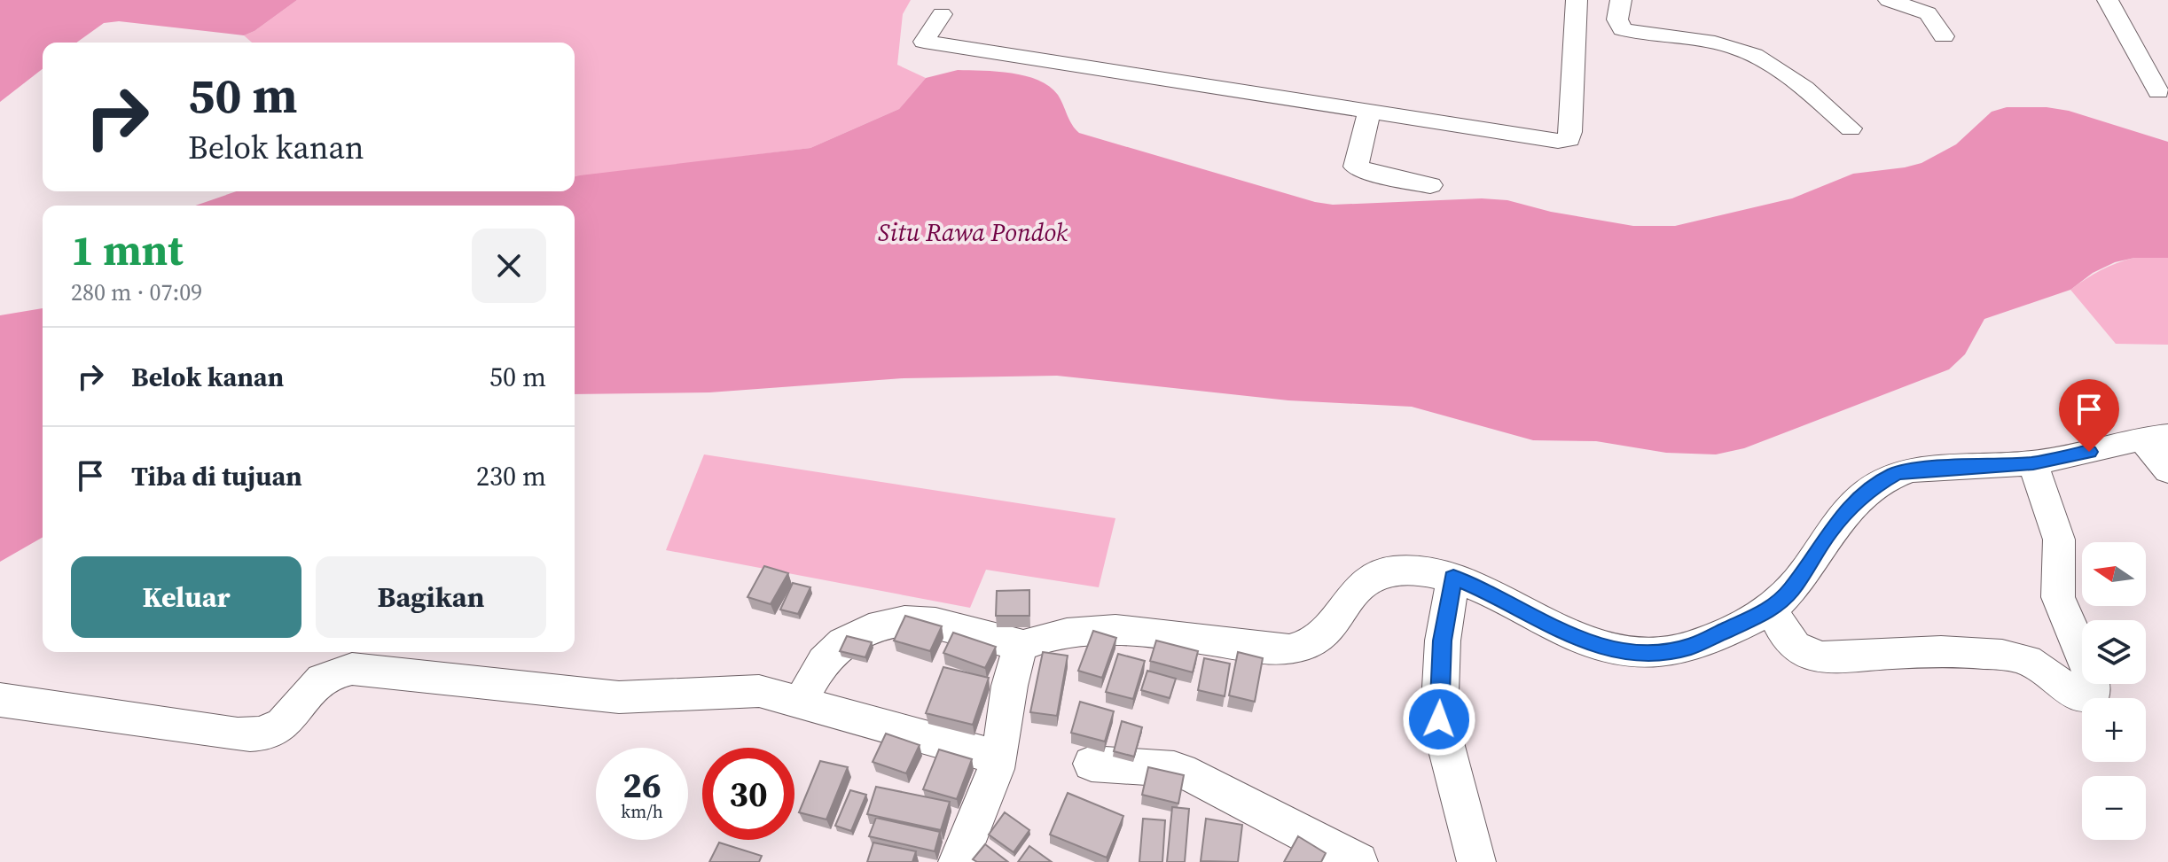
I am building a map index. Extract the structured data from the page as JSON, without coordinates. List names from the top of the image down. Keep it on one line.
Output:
{"water":["Situ Rawa Pondok"],"north":"left","page":{"turn":["50 m","Belok kanan"],"heading":["1 mnt","280 m · 07:09"],"list":[{"name":"Belok kanan","value":"50 m"},{"name":"Tiba di tujuan","value":"230 m"}],"map_buttons":["+","−"],"buttons":["Keluar","Bagikan"],"speed":"26 km/h","limit":"30"}}
